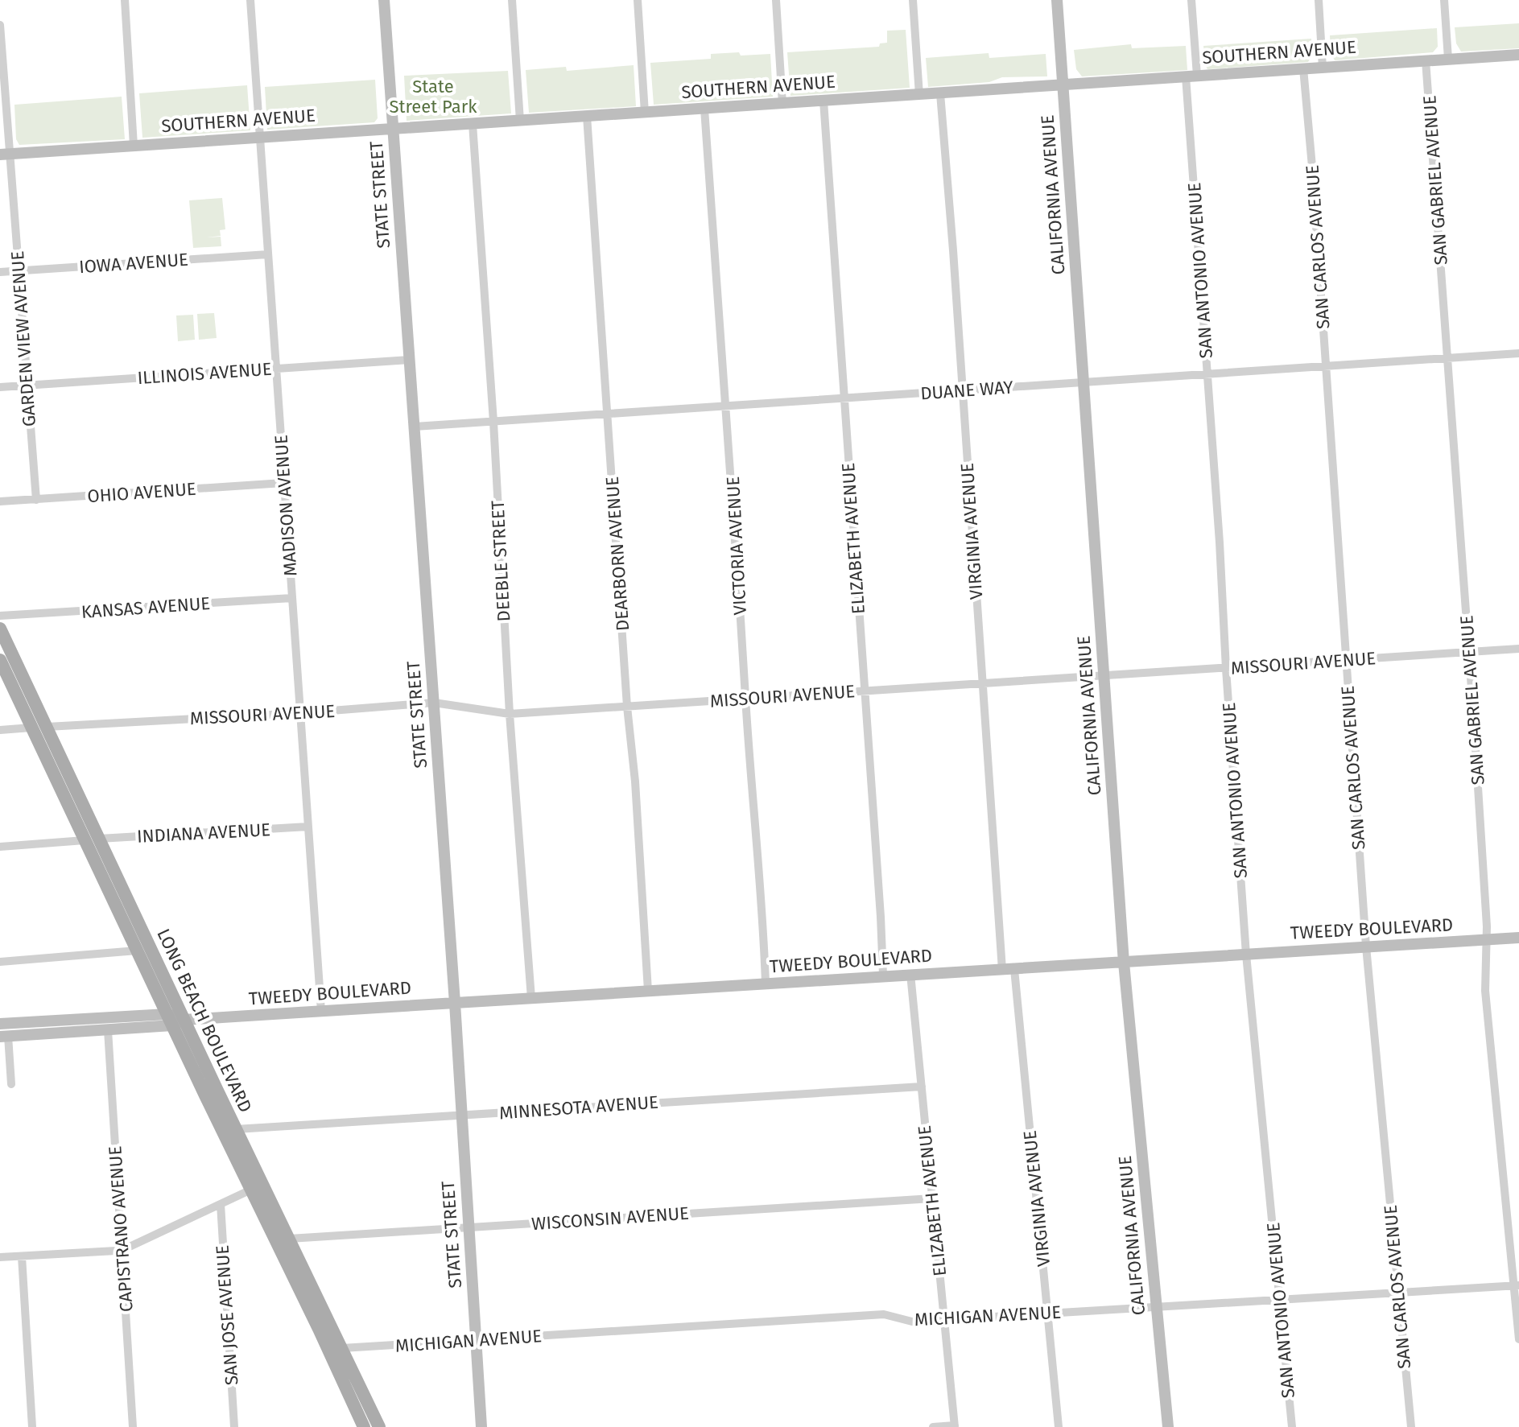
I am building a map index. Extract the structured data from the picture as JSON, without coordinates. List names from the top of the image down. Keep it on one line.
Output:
{"streets":{"main road":["SOUTHERN AVENUE","STATE STREET","CALIFORNIA AVENUE","TWEEDY BOULEVARD","LONG BEACH BOULEVARD"],"street":["SAN GABRIEL AVENUE","SAN CARLOS AVENUE","IOWA AVENUE","SAN ANTONIO AVENUE","GARDEN VIEW AVENUE","ILLINOIS AVENUE","DUANE WAY","OHIO AVENUE","MADISON AVENUE","VIRGINIA AVENUE","ELIZABETH AVENUE","VICTORIA AVENUE","DEARBORN AVENUE","DEEBLE STREET","KANSAS AVENUE","MISSOURI AVENUE","INDIANA AVENUE","MINNESOTA AVENUE","WISCONSIN AVENUE","CAPISTRANO AVENUE","SAN JOSE AVENUE","MICHIGAN AVENUE"]},"crossings":[["SOUTHERN AVENUE","SAN GABRIEL AVENUE"],["SOUTHERN AVENUE","STATE STREET"],["SOUTHERN AVENUE","CALIFORNIA AVENUE"],["SOUTHERN AVENUE","SAN CARLOS AVENUE"],["SOUTHERN AVENUE","SAN ANTONIO AVENUE"],["SOUTHERN AVENUE","GARDEN VIEW AVENUE"],["SOUTHERN AVENUE","MADISON AVENUE"],["SOUTHERN AVENUE","VIRGINIA AVENUE"],["SOUTHERN AVENUE","ELIZABETH AVENUE"],["SOUTHERN AVENUE","VICTORIA AVENUE"],["SOUTHERN AVENUE","DEARBORN AVENUE"],["SOUTHERN AVENUE","DEEBLE STREET"],["SAN GABRIEL AVENUE","DUANE WAY"],["SAN GABRIEL AVENUE","MISSOURI AVENUE"],["SAN GABRIEL AVENUE","TWEEDY BOULEVARD"],["SAN GABRIEL AVENUE","MICHIGAN AVENUE"],["STATE STREET","ILLINOIS AVENUE"],["STATE STREET","DUANE WAY"],["STATE STREET","MISSOURI AVENUE"],["STATE STREET","TWEEDY BOULEVARD"],["STATE STREET","MINNESOTA AVENUE"],["STATE STREET","WISCONSIN AVENUE"],["STATE STREET","MICHIGAN AVENUE"],["CALIFORNIA AVENUE","DUANE WAY"],["CALIFORNIA AVENUE","MISSOURI AVENUE"],["CALIFORNIA AVENUE","TWEEDY BOULEVARD"],["CALIFORNIA AVENUE","MICHIGAN AVENUE"],["SAN CARLOS AVENUE","DUANE WAY"],["SAN CARLOS AVENUE","MISSOURI AVENUE"],["SAN CARLOS AVENUE","TWEEDY BOULEVARD"],["SAN CARLOS AVENUE","MICHIGAN AVENUE"],["IOWA AVENUE","GARDEN VIEW AVENUE"],["IOWA AVENUE","MADISON AVENUE"],["SAN ANTONIO AVENUE","DUANE WAY"],["SAN ANTONIO AVENUE","MISSOURI AVENUE"],["SAN ANTONIO AVENUE","TWEEDY BOULEVARD"],["SAN ANTONIO AVENUE","MICHIGAN AVENUE"],["GARDEN VIEW AVENUE","ILLINOIS AVENUE"],["GARDEN VIEW AVENUE","OHIO AVENUE"],["ILLINOIS AVENUE","MADISON AVENUE"],["DUANE WAY","VIRGINIA AVENUE"],["DUANE WAY","ELIZABETH AVENUE"],["DUANE WAY","VICTORIA AVENUE"],["DUANE WAY","DEARBORN AVENUE"],["DUANE WAY","DEEBLE STREET"],["OHIO AVENUE","MADISON AVENUE"],["MADISON AVENUE","KANSAS AVENUE"],["MADISON AVENUE","MISSOURI AVENUE"],["MADISON AVENUE","INDIANA AVENUE"],["MADISON AVENUE","TWEEDY BOULEVARD"],["VIRGINIA AVENUE","MISSOURI AVENUE"],["VIRGINIA AVENUE","TWEEDY BOULEVARD"],["VIRGINIA AVENUE","MICHIGAN AVENUE"],["ELIZABETH AVENUE","MISSOURI AVENUE"],["ELIZABETH AVENUE","TWEEDY BOULEVARD"],["ELIZABETH AVENUE","MINNESOTA AVENUE"],["ELIZABETH AVENUE","WISCONSIN AVENUE"],["ELIZABETH AVENUE","MICHIGAN AVENUE"],["VICTORIA AVENUE","MISSOURI AVENUE"],["VICTORIA AVENUE","TWEEDY BOULEVARD"],["DEARBORN AVENUE","MISSOURI AVENUE"],["DEARBORN AVENUE","TWEEDY BOULEVARD"],["DEEBLE STREET","MISSOURI AVENUE"],["DEEBLE STREET","TWEEDY BOULEVARD"],["MISSOURI AVENUE","LONG BEACH BOULEVARD"],["INDIANA AVENUE","LONG BEACH BOULEVARD"],["TWEEDY BOULEVARD","LONG BEACH BOULEVARD"],["TWEEDY BOULEVARD","CAPISTRANO AVENUE"],["LONG BEACH BOULEVARD","MINNESOTA AVENUE"],["LONG BEACH BOULEVARD","WISCONSIN AVENUE"],["LONG BEACH BOULEVARD","MICHIGAN AVENUE"]],"parks":["State Street Park"]}
